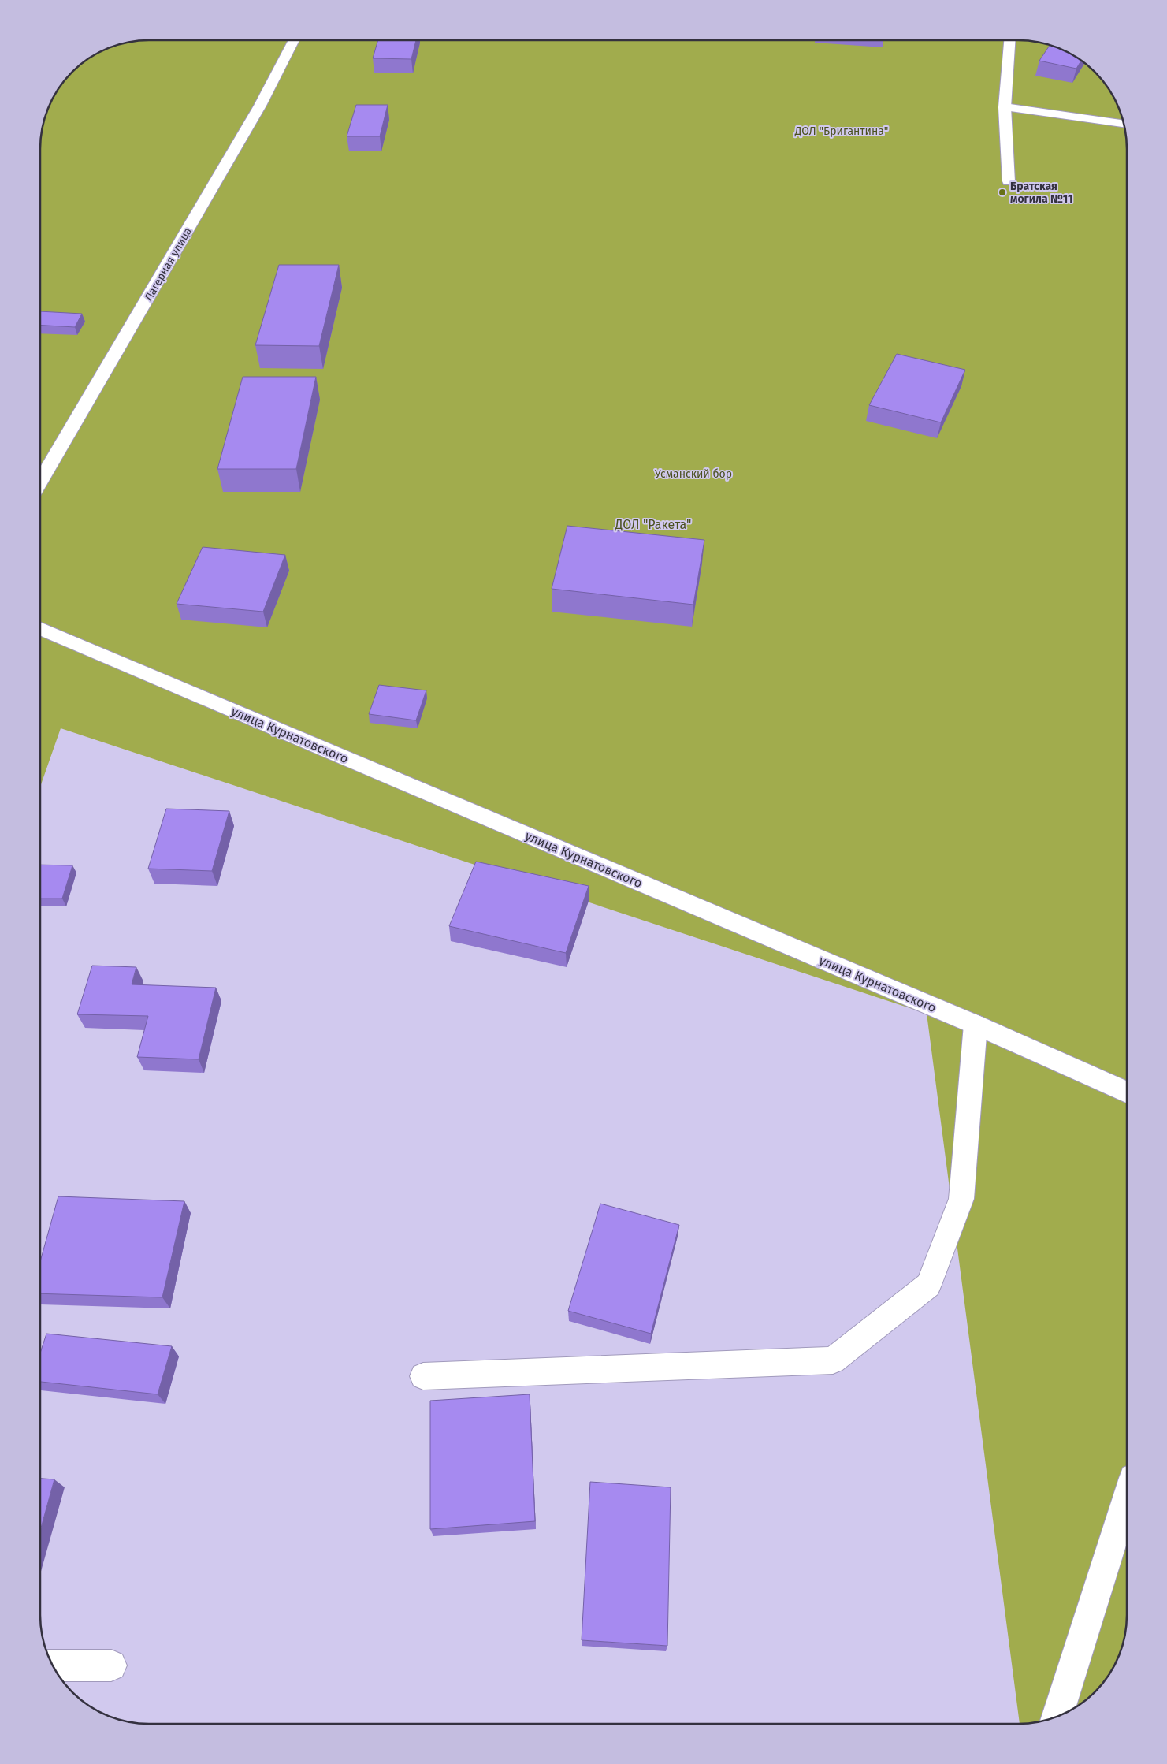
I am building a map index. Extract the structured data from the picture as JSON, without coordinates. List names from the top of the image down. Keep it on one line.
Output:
{"streets":{"street":["Лагерная улица","улица Курнатовского"]},"parks":["ДОЛ \"Бригантина\"","Усманский бор","ДОЛ \"Ракета\""],"places":["Братская могила №11"]}
